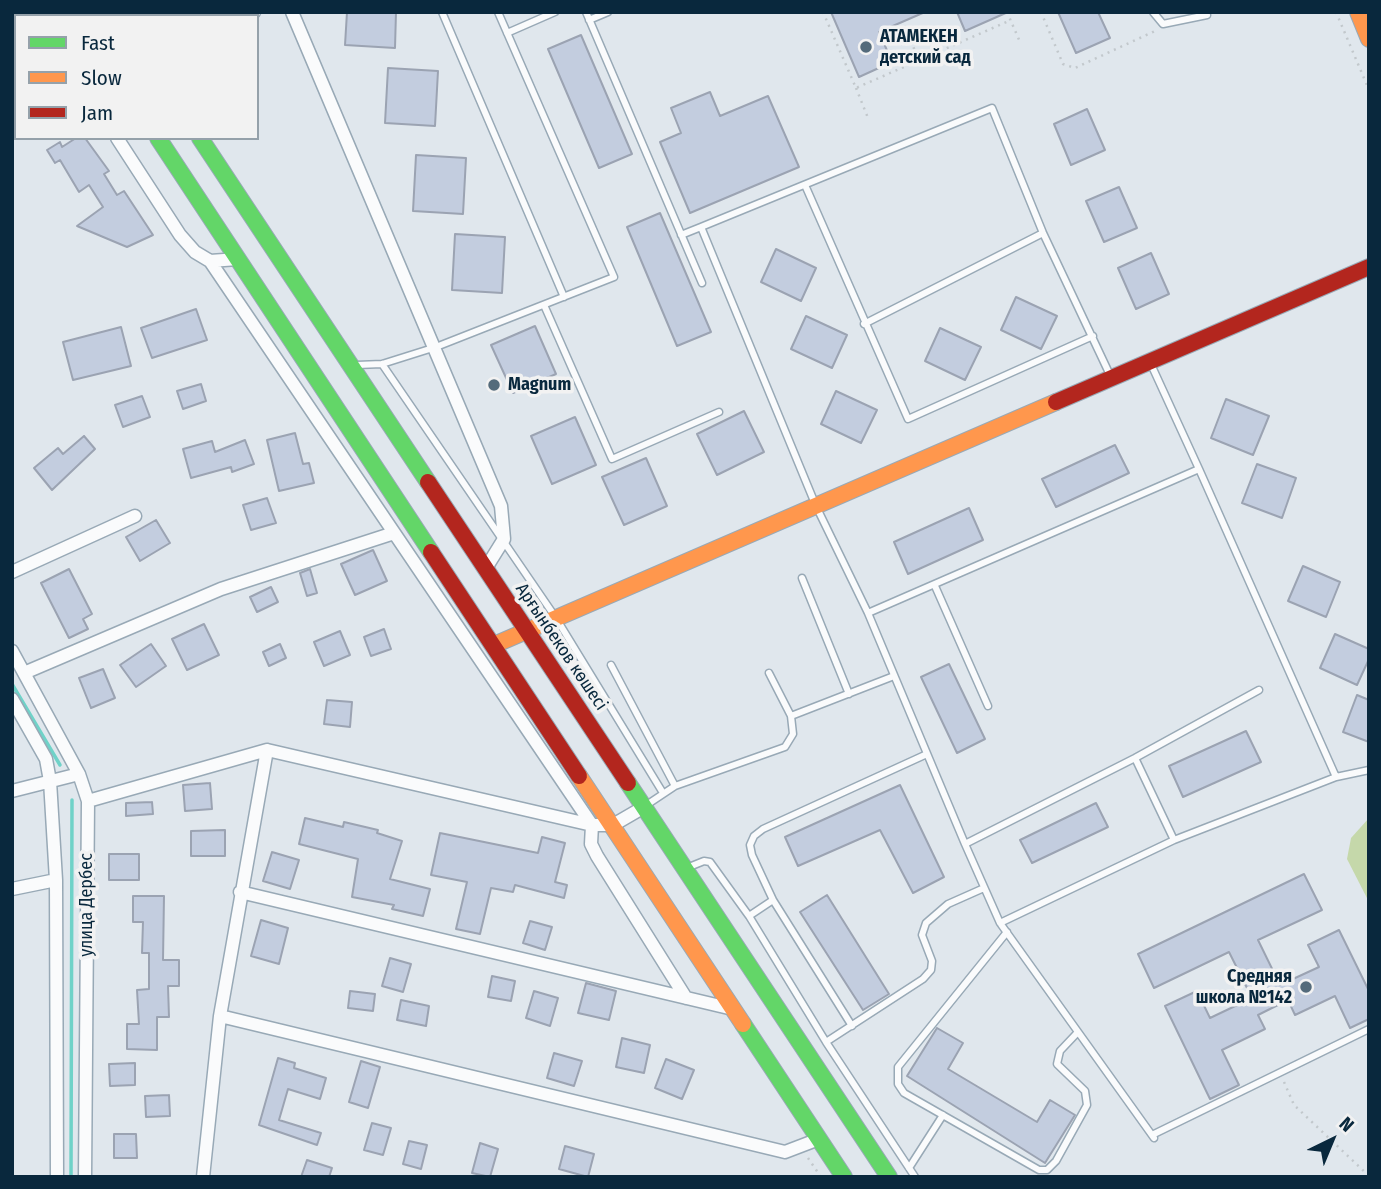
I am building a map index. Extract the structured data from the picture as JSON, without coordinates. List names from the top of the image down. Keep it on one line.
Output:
{"streets":{"main road":["Арғынбеков көшесі"],"street":["улица Дербес"]},"places":["АТАМЕКЕН детский сад","Magnum","Средняя школа №142"],"legend":["Fast","Slow","Jam"],"north":"top right"}
